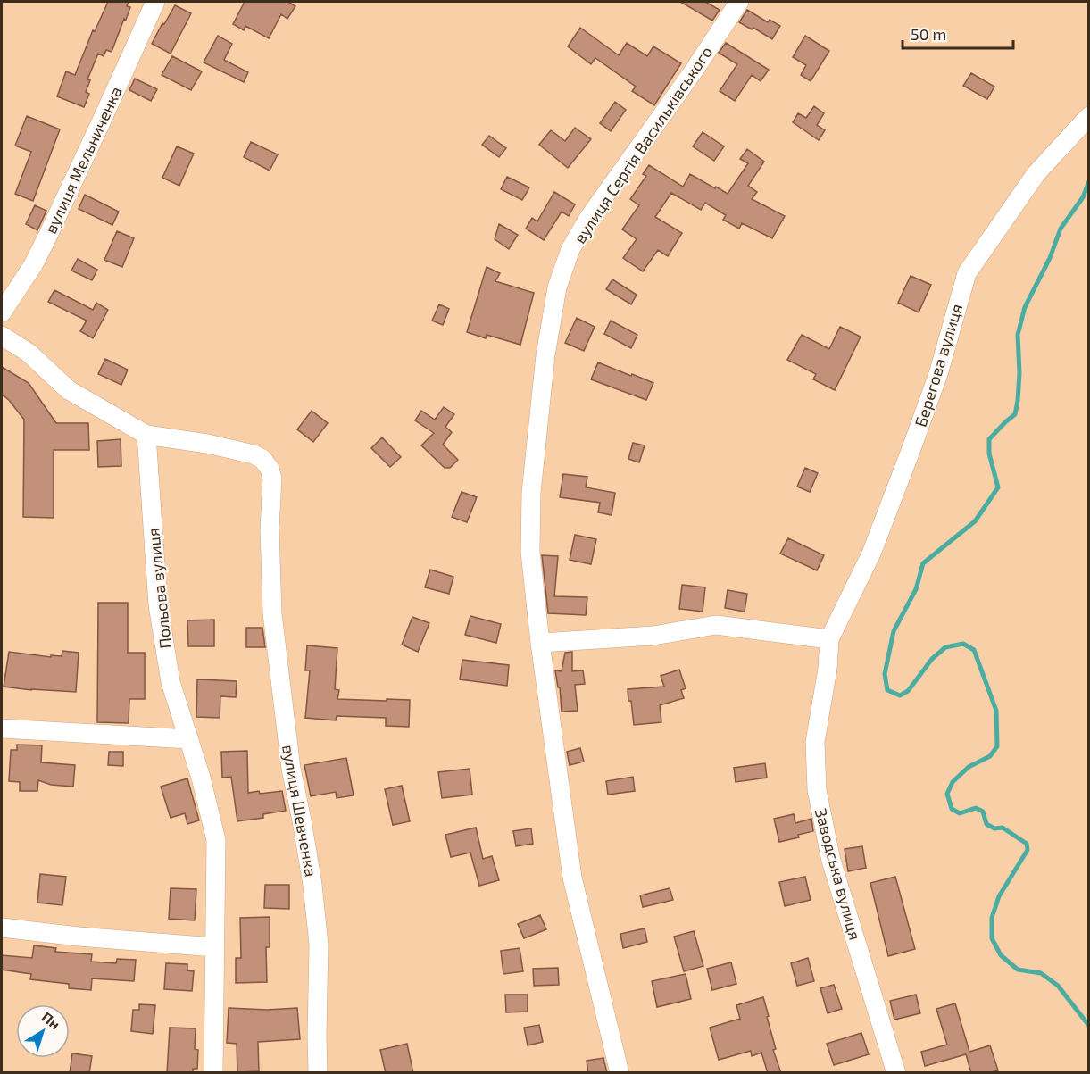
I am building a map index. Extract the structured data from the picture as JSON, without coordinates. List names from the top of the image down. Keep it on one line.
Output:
{"streets":{"street":["вулиця Сергія Васильківського","вулиця Мельниченка","Берегова вулиця","Польова вулиця","вулиця Шевченка","Заводська вулиця"]},"crossings":[["Берегова вулиця","Заводська вулиця"],["Польова вулиця","вулиця Шевченка"]],"scale_bar":"50 m","north":"top right"}
